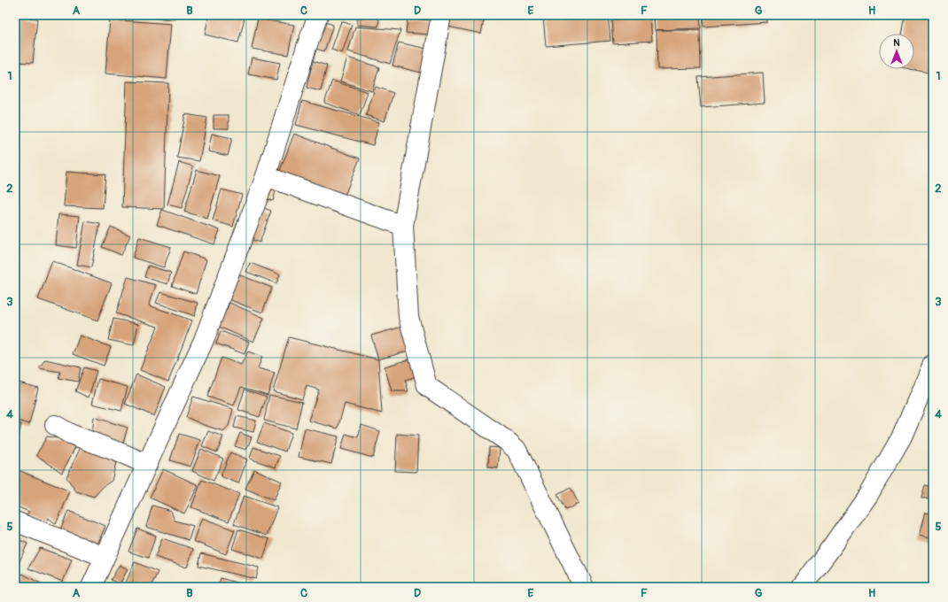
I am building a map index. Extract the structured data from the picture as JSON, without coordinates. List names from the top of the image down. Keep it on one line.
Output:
{"north":"top","grid":{"columns":["A","B","C","D","E","F","G","H"],"rows":["1","2","3","4","5"]}}
